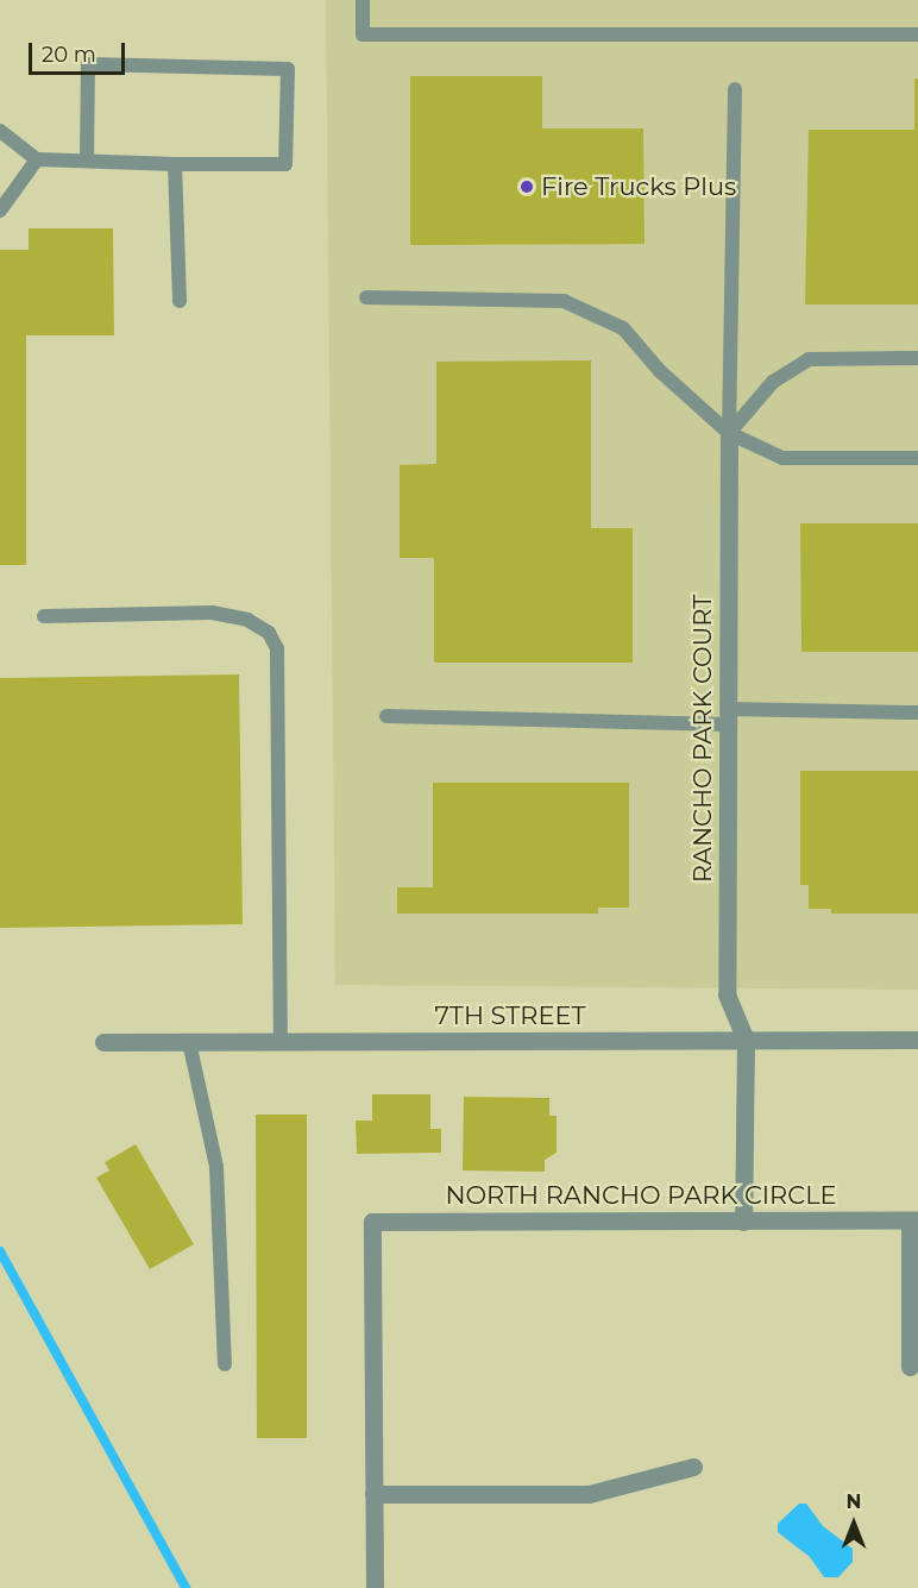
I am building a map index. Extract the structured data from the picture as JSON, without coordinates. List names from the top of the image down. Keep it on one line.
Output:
{"streets":{"street":["RANCHO PARK COURT","7TH STREET","NORTH RANCHO PARK CIRCLE"]},"crossings":[["RANCHO PARK COURT","7TH STREET"]],"places":["Fire Trucks Plus"],"scale_bar":"20 m","north":"top"}
